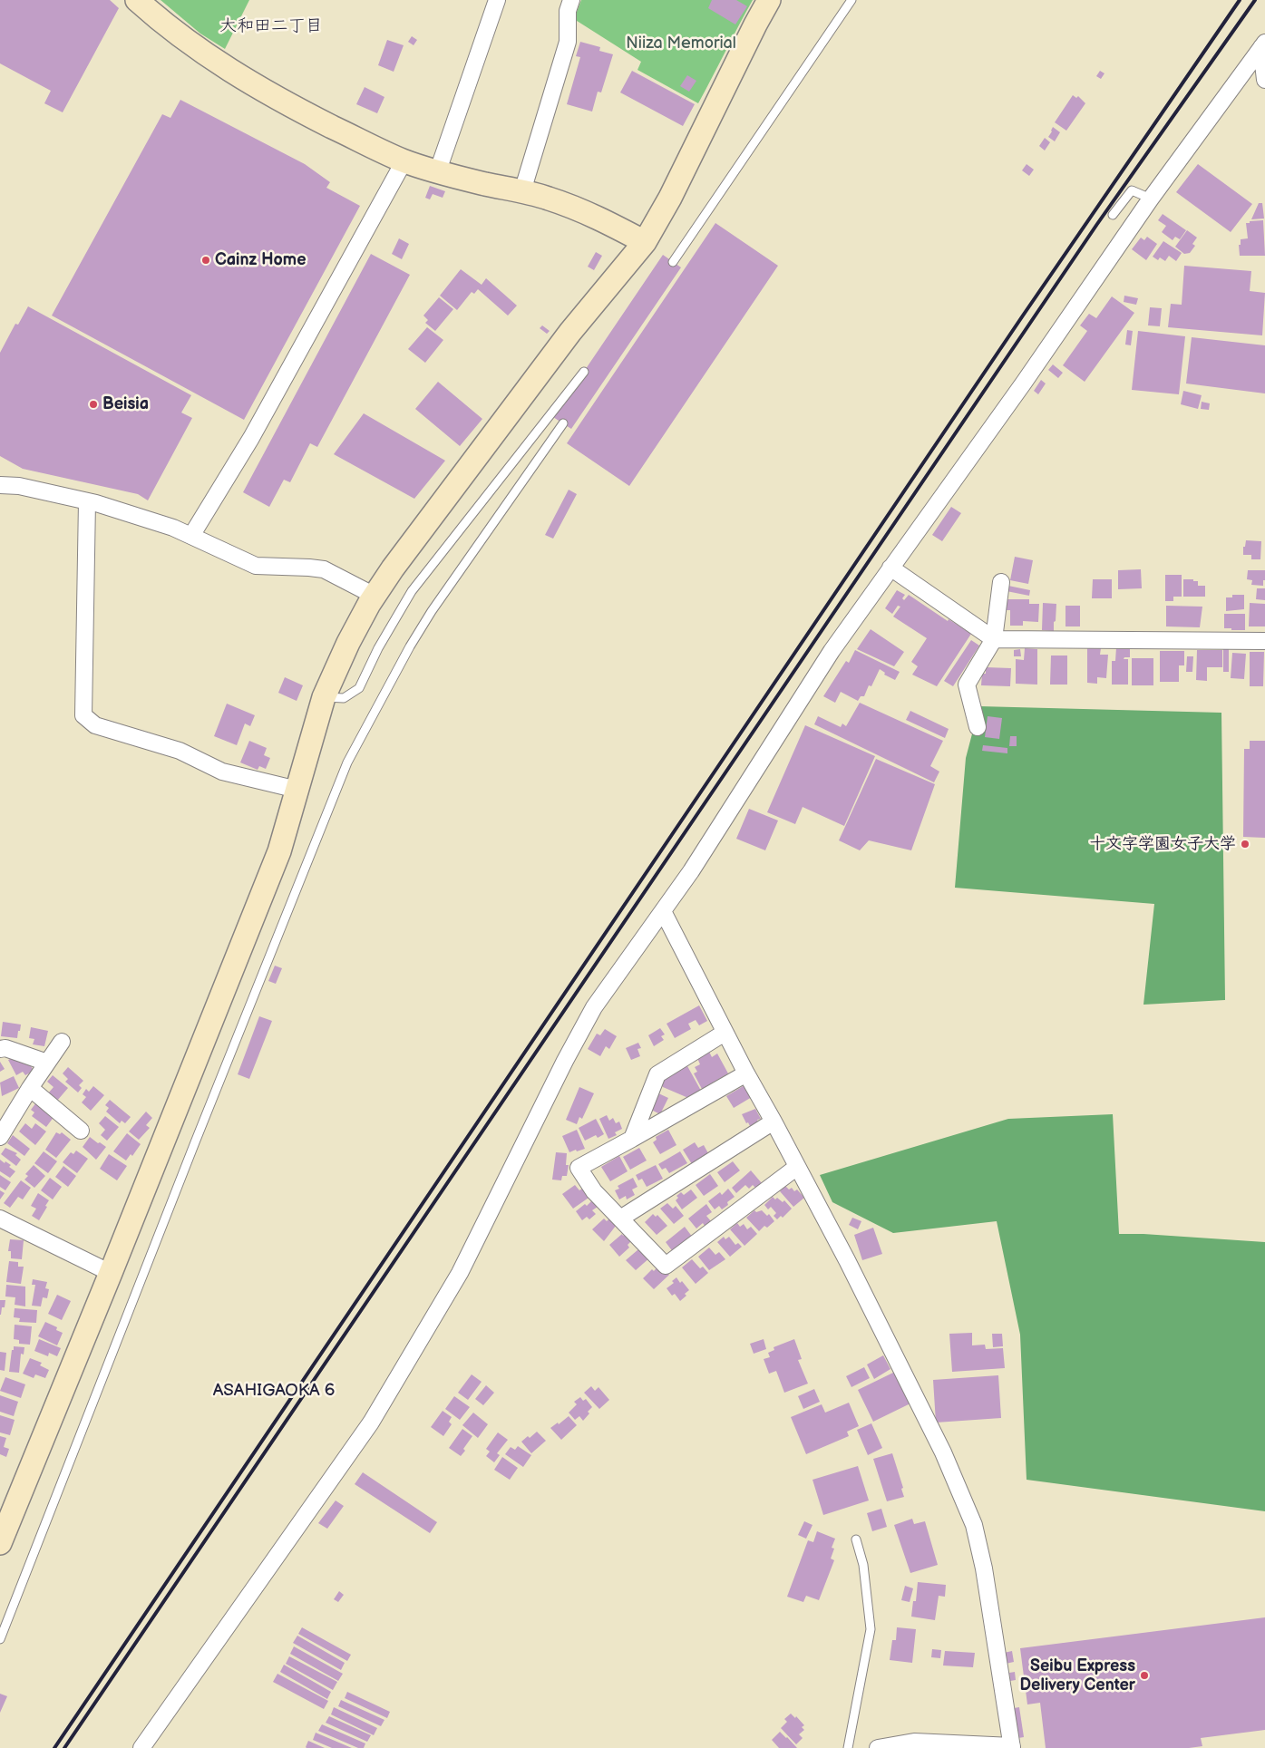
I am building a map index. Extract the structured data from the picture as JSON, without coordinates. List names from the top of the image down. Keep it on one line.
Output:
{"districts":["大和田二丁目","ASAHIGAOKA 6"],"parks":["Niiza Memorial"],"places":["Cainz Home","Beisia","十文字学園女子大学","Seibu Express Delivery Center"]}
